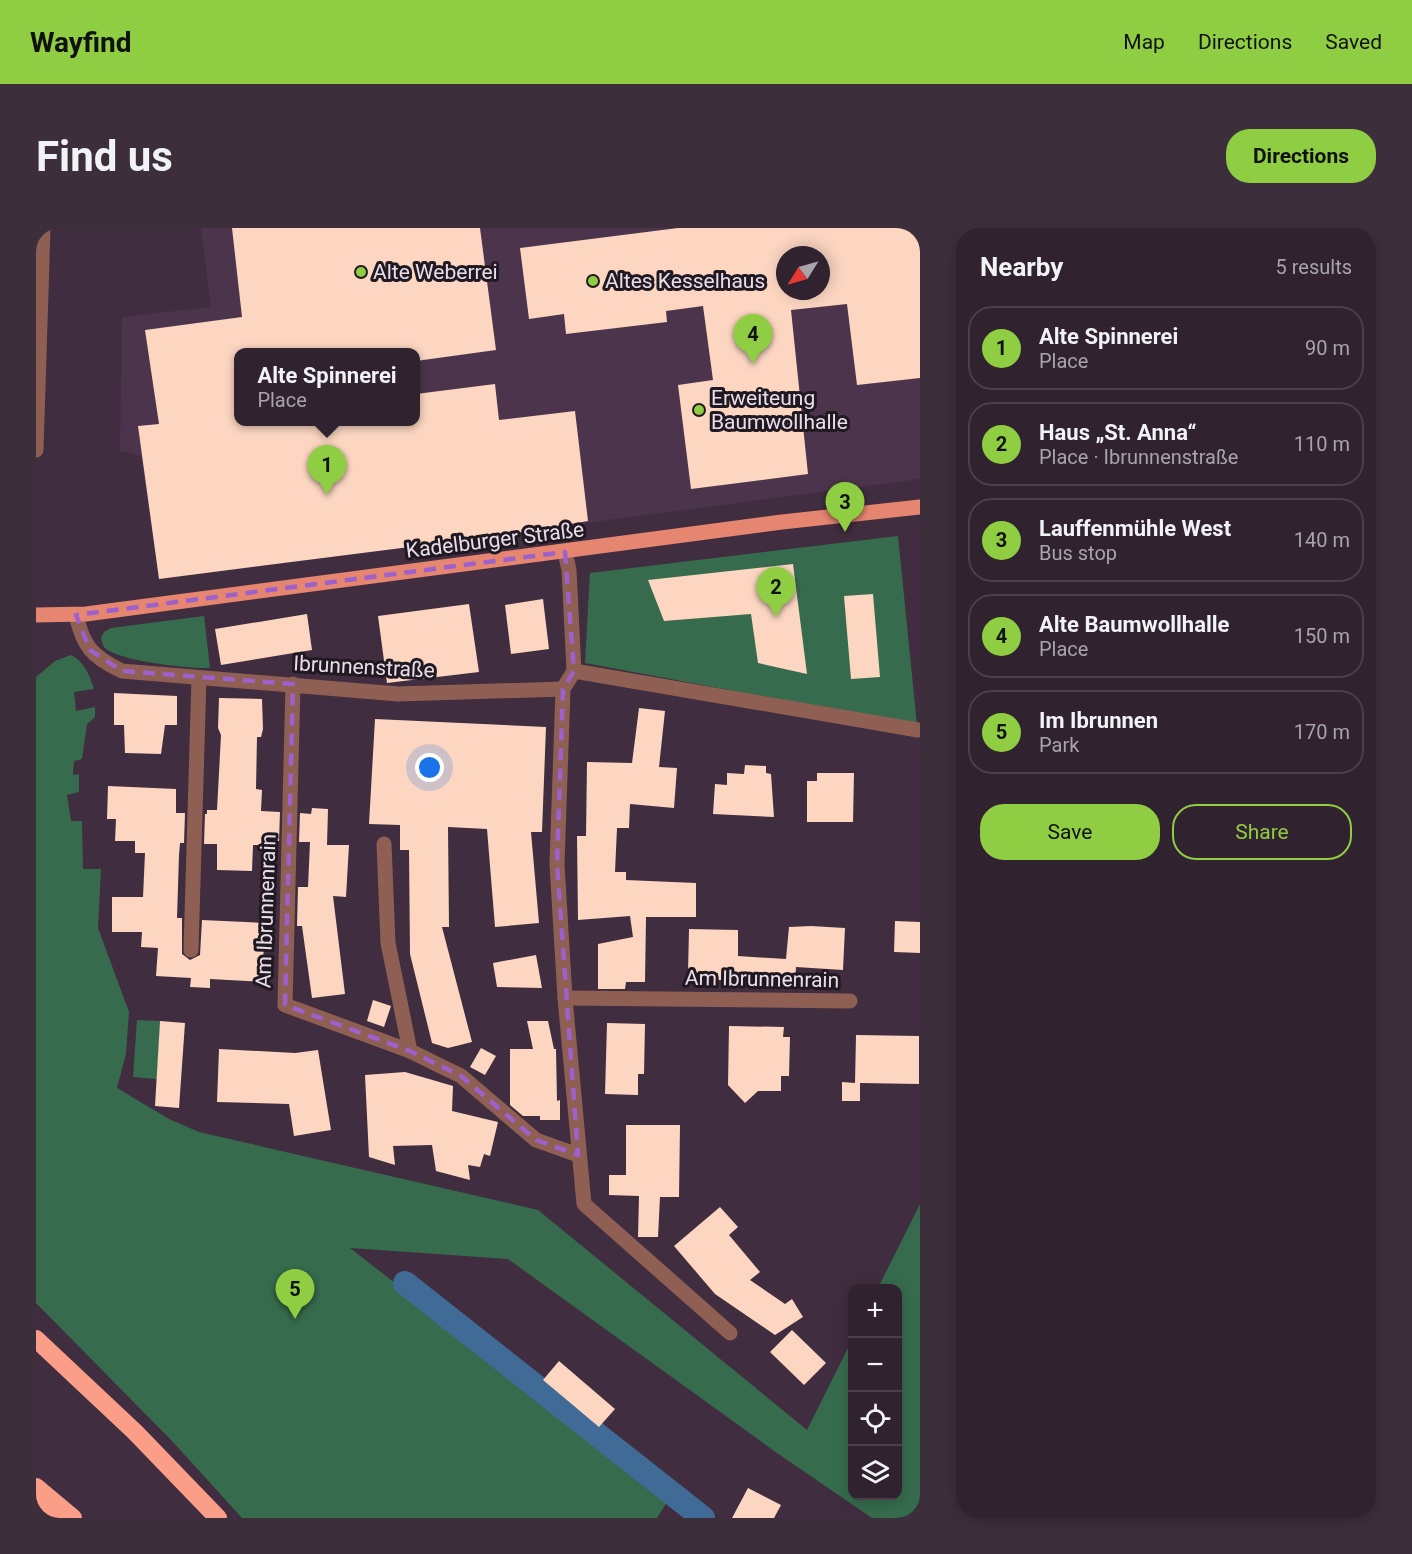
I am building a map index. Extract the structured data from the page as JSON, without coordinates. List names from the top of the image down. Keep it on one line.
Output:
{"streets":{"main road":["Kadelburger Straße"],"street":["Ibrunnenstraße","Am Ibrunnenrain"]},"crossings":[["Kadelburger Straße","Ibrunnenstraße"],["Ibrunnenstraße","Am Ibrunnenrain"]],"places":["Alte Weberrei","Altes Kesselhaus","Erweiteung Baumwollhalle"],"north":"bottom left","page":{"header":"Wayfind","nav":["Map","Directions","Saved"],"buttons":["Directions",["Save","Share"]],"title":"Find us","heading":["Nearby","5 results"],"list":[{"mark":"1","name":"Alte Spinnerei","note":"Place","value":"90 m"},{"mark":"2","name":"Haus „St. Anna“","note":"Place · Ibrunnenstraße","value":"110 m"},{"mark":"3","name":"Lauffenmühle West","note":"Bus stop","value":"140 m"},{"mark":"4","name":"Alte Baumwollhalle","note":"Place","value":"150 m"},{"mark":"5","name":"Im Ibrunnen","note":"Park","value":"170 m"}],"pins":["4","1","3","2","5"],"popup":["Alte Spinnerei","Place"],"map_buttons":["+","−"]}}
